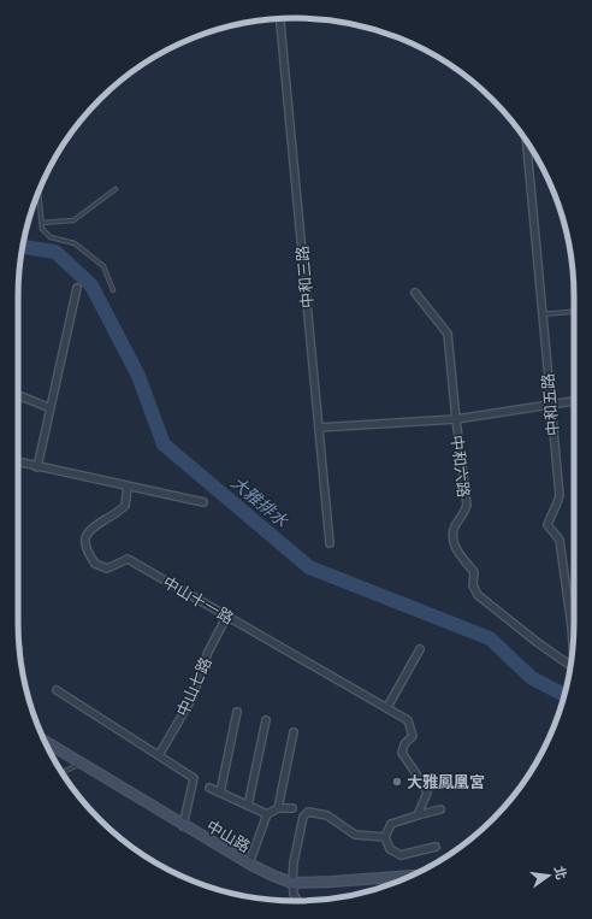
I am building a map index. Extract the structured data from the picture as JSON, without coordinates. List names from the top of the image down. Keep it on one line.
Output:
{"streets":{"main road":["中山路"],"street":["中和三路","中和五路","中和六路","中山十一路","中山七路"]},"crossings":[["中山十一路","中山七路"]],"water":["大雅排水"],"places":["大雅鳳凰宮"],"north":"right"}
